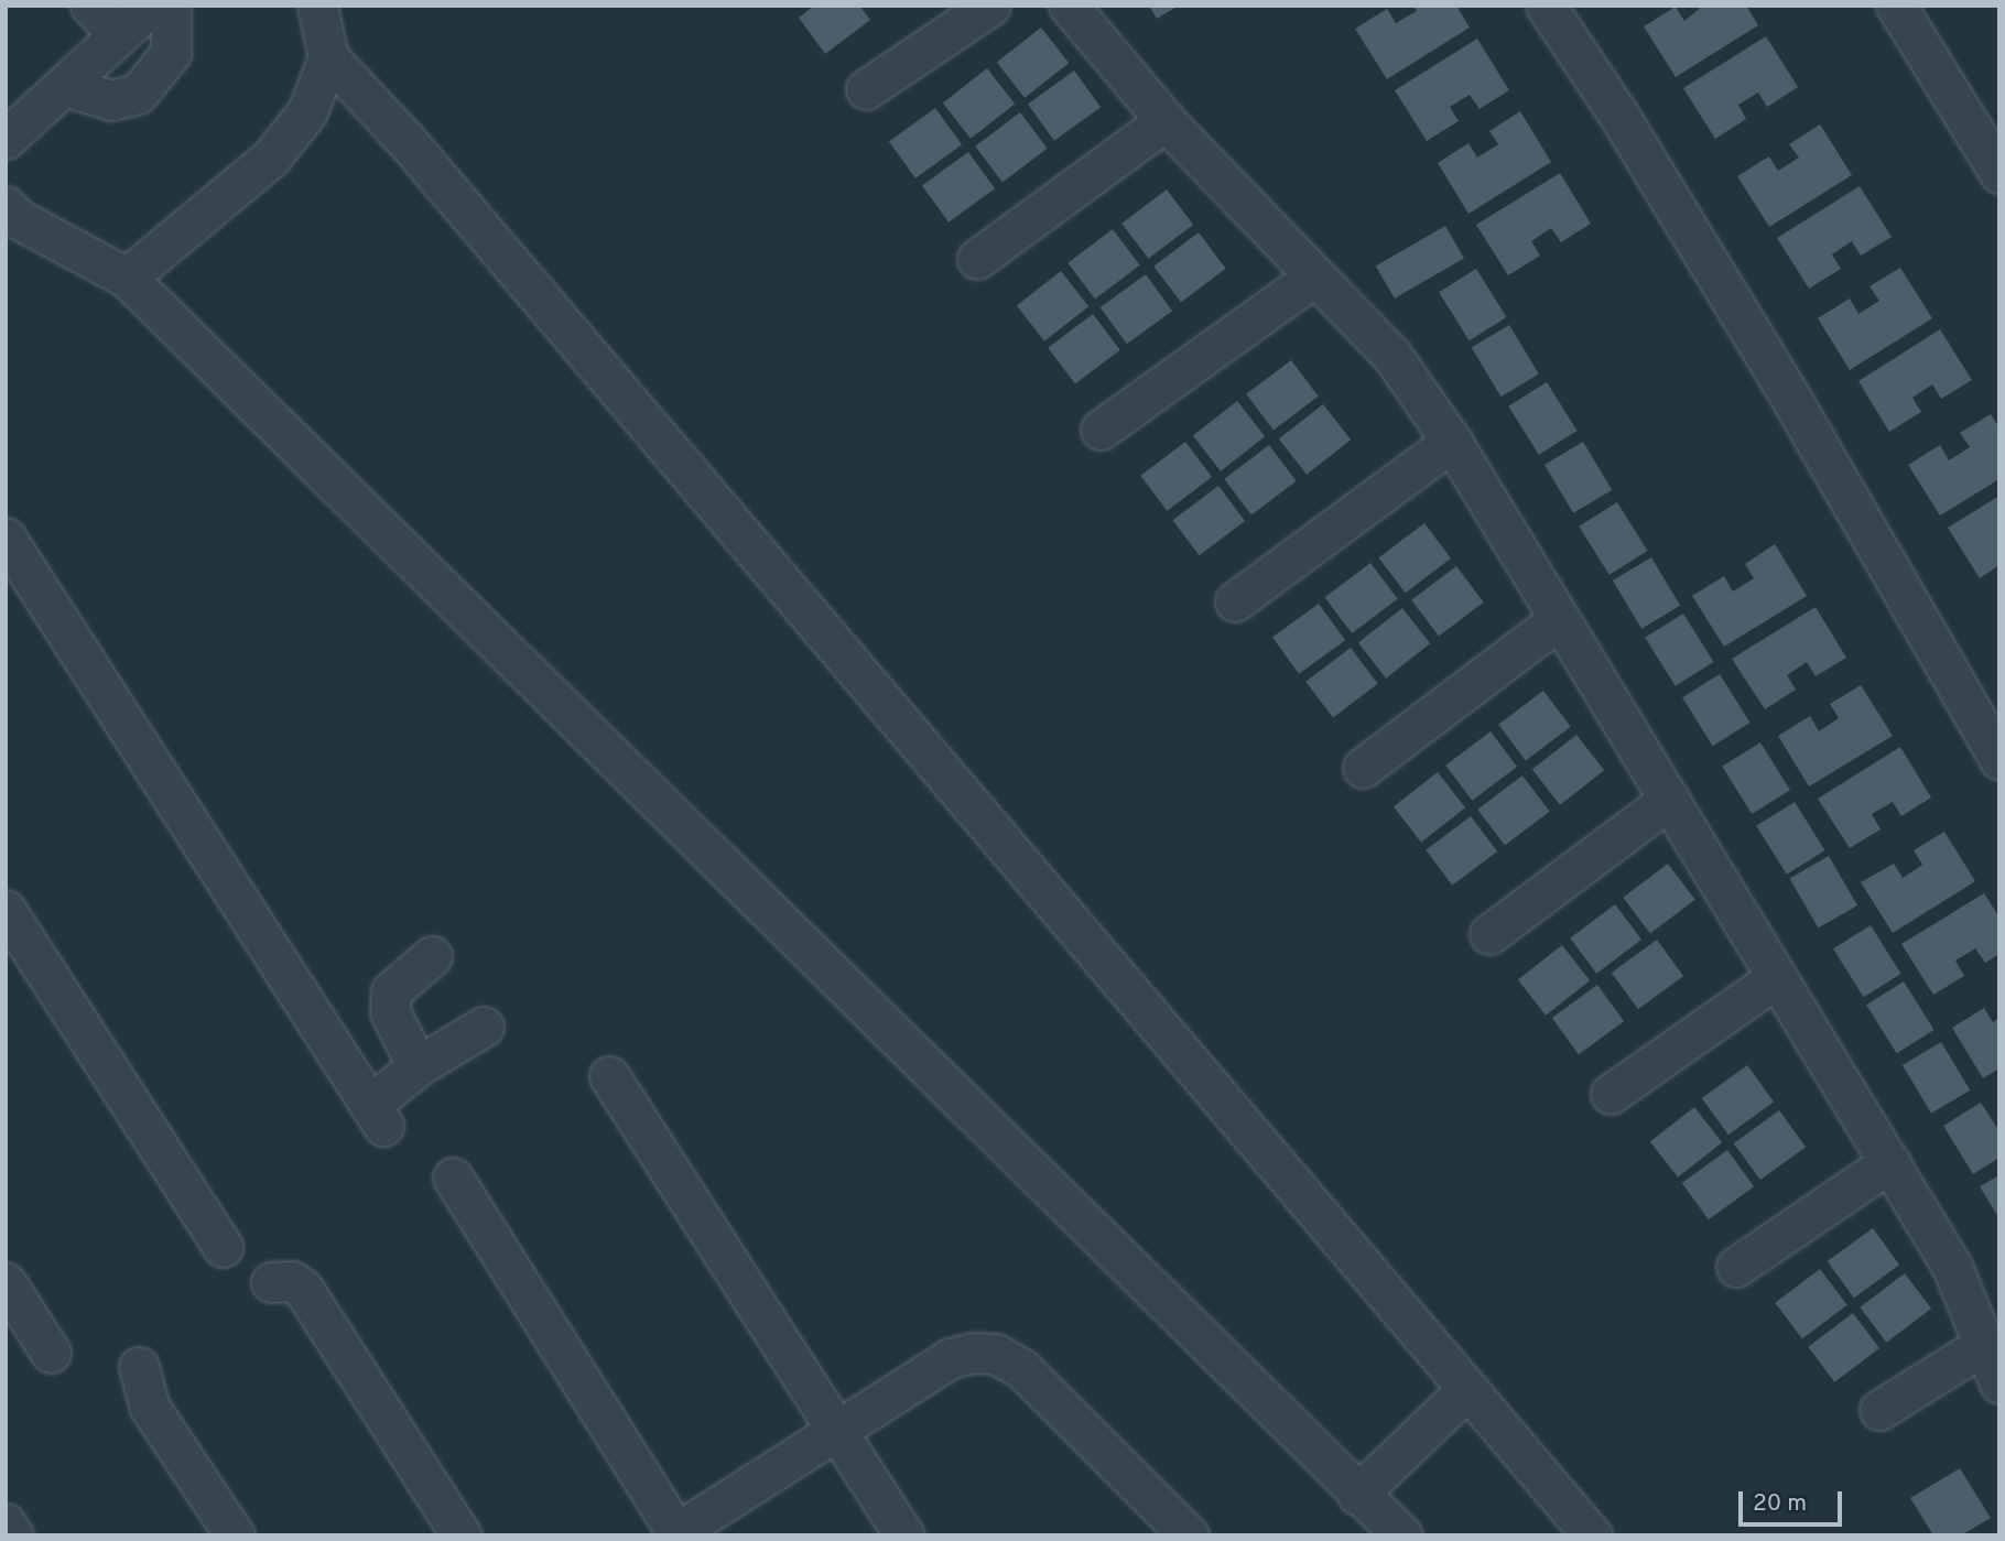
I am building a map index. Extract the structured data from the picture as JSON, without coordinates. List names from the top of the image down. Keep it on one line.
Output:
{"scale_bar":"20 m"}
